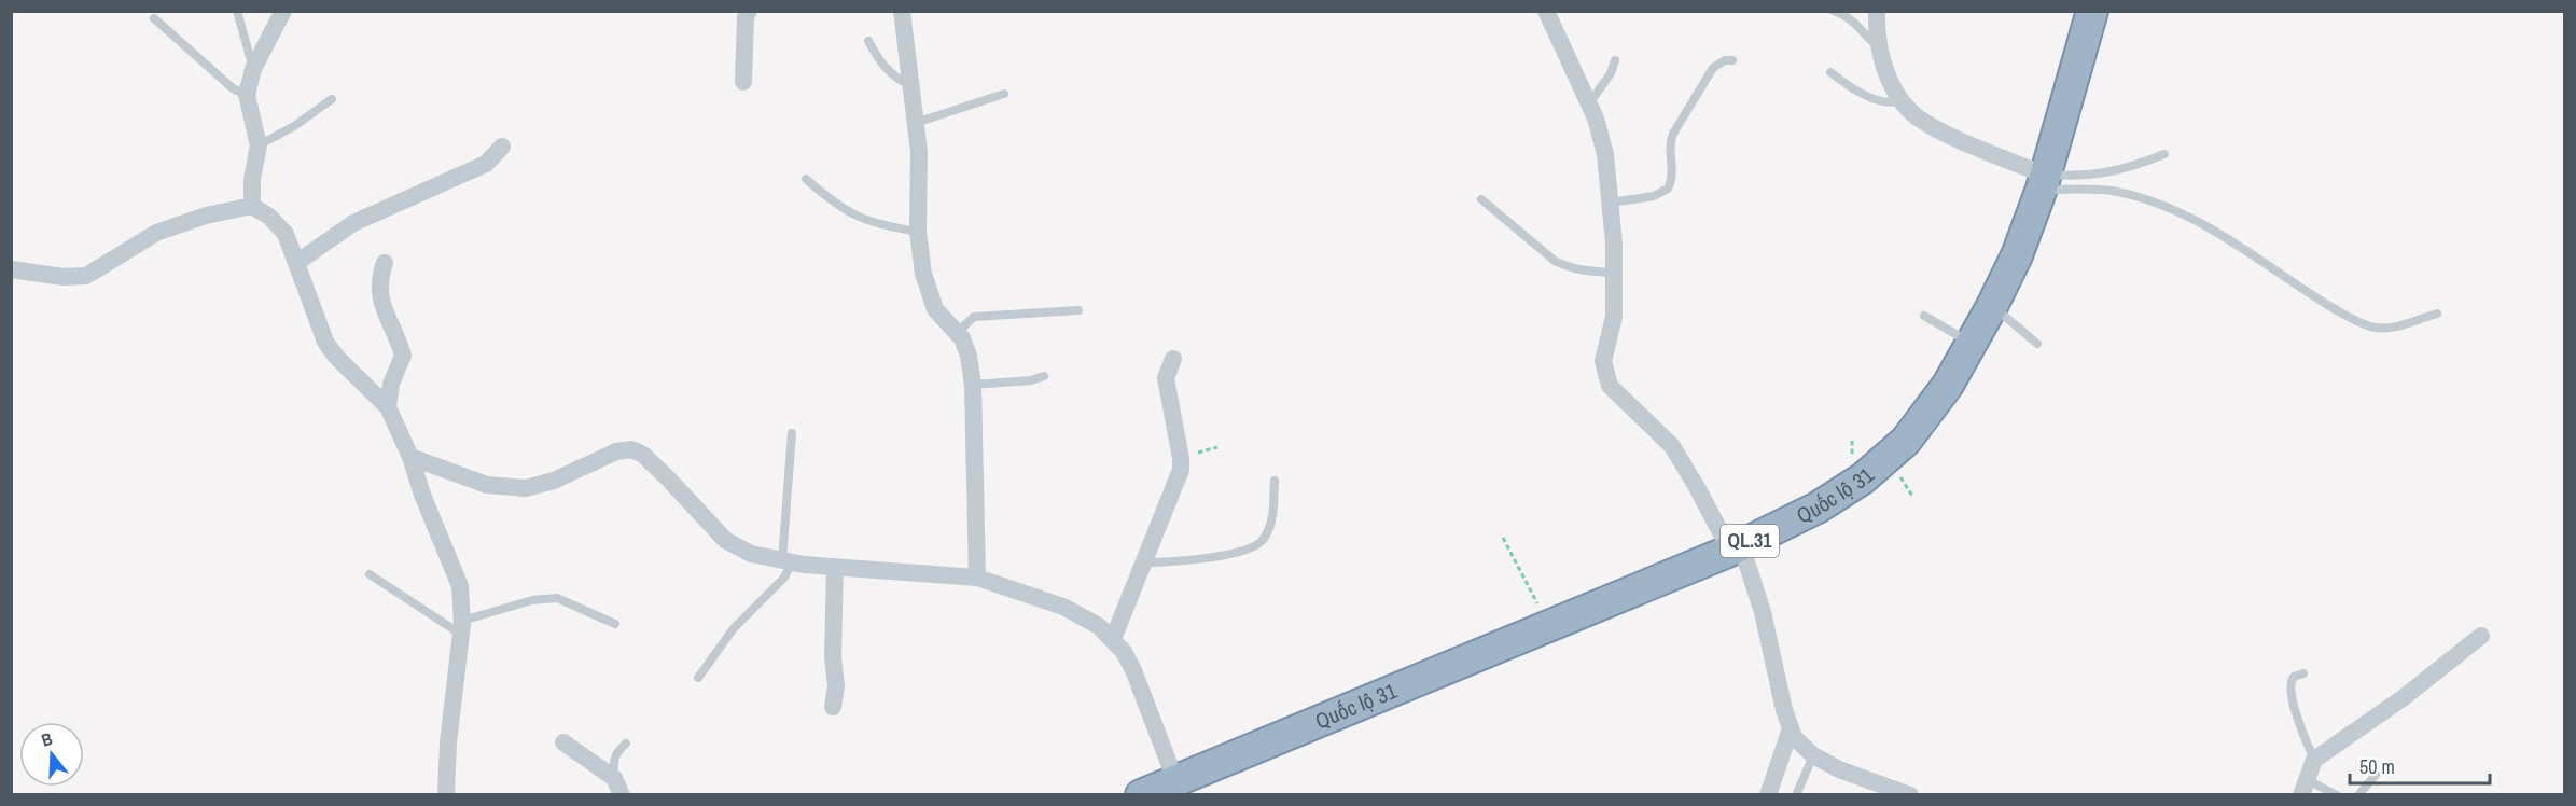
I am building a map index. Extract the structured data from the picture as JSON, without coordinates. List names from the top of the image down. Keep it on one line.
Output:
{"streets":{"highway":["Quốc lộ 31","QL.31"]},"scale_bar":"50 m","north":"top"}
